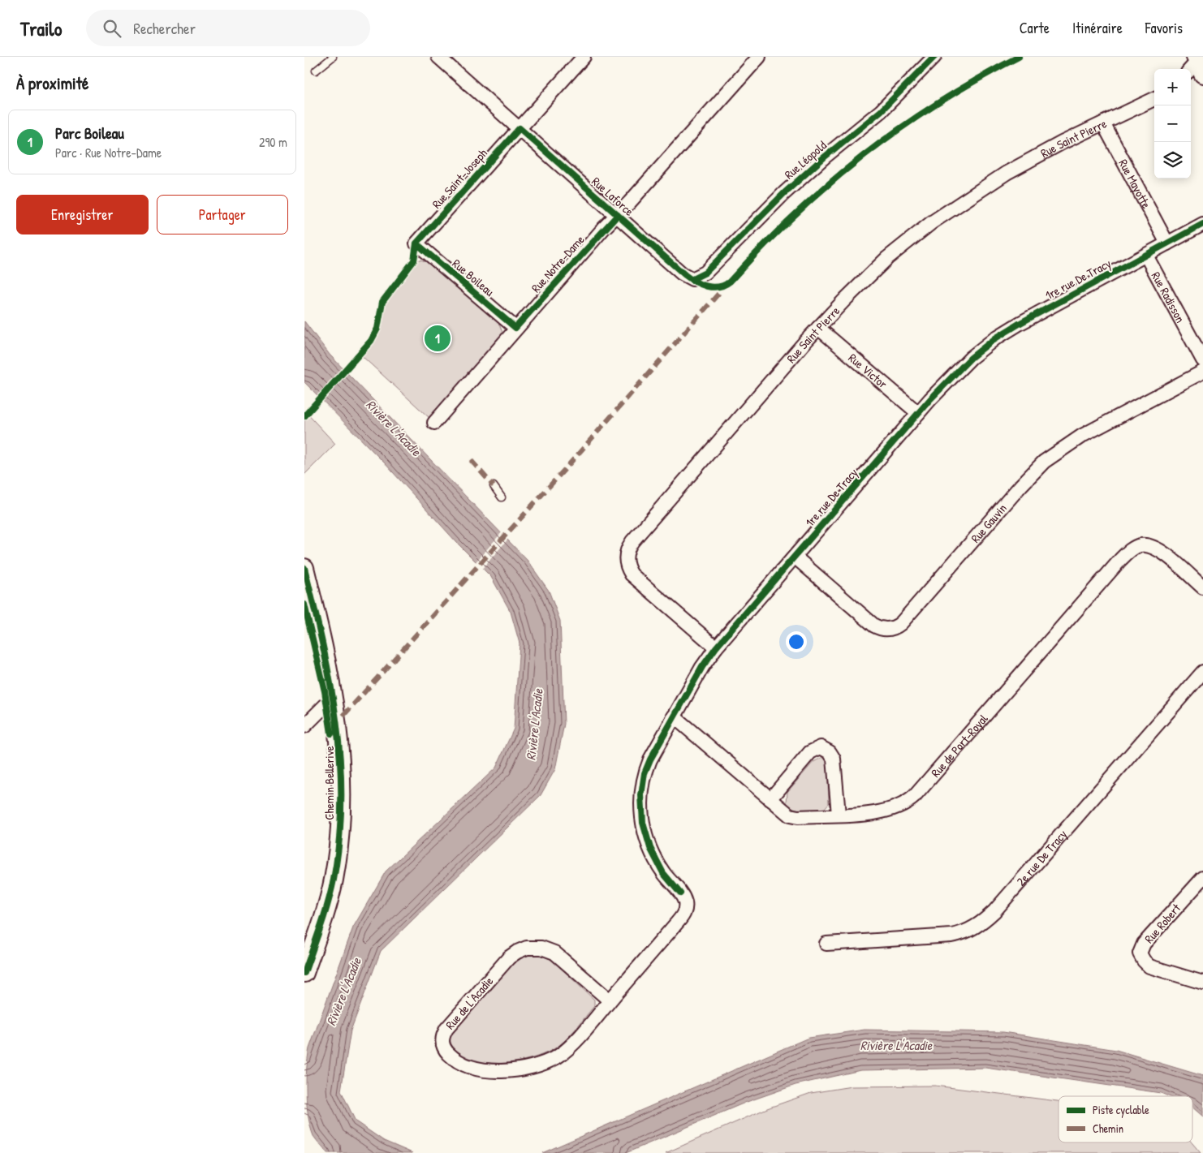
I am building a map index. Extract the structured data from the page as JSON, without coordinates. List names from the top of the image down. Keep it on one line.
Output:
{"streets":{"street":["Rue Saint Pierre","Rue Léopold","Rue Saint-Joseph","Rue Mayotte","Rue Laforce","Rue Notre-Dame","Rue Boileau","1re rue De Tracy","Rue Radisson","Rue Victor","Rue Gauvin","Rue de Port-Royal","Chemin Bellerive","2e rue De Tracy","Rue Robert","Rue de L'Acadie"]},"crossings":[["Rue Saint Pierre","Rue Mayotte"],["Rue Saint Pierre","1re rue De Tracy"],["Rue Saint Pierre","Rue Victor"],["Rue Léopold","Rue Laforce"],["Rue Saint-Joseph","Rue Laforce"],["Rue Saint-Joseph","Rue Boileau"],["Rue Mayotte","1re rue De Tracy"],["Rue Laforce","Rue Notre-Dame"],["Rue Notre-Dame","Rue Boileau"],["1re rue De Tracy","Rue Radisson"],["1re rue De Tracy","Rue Victor"],["1re rue De Tracy","Rue Gauvin"],["1re rue De Tracy","Rue de Port-Royal"],["1re rue De Tracy","Rue de L'Acadie"]],"water":["Rivière L'Acadie"],"legend":["Piste cyclable","Chemin"],"page":{"header":"Trailo","search":"Rechercher","nav":["Carte","Itinéraire","Favoris"],"heading":"À proximité","map_buttons":["+","−"],"list":[{"mark":"1","name":"Parc Boileau","note":"Parc · Rue Notre-Dame","value":"290 m"}],"buttons":["Enregistrer","Partager"],"pins":"1"}}
